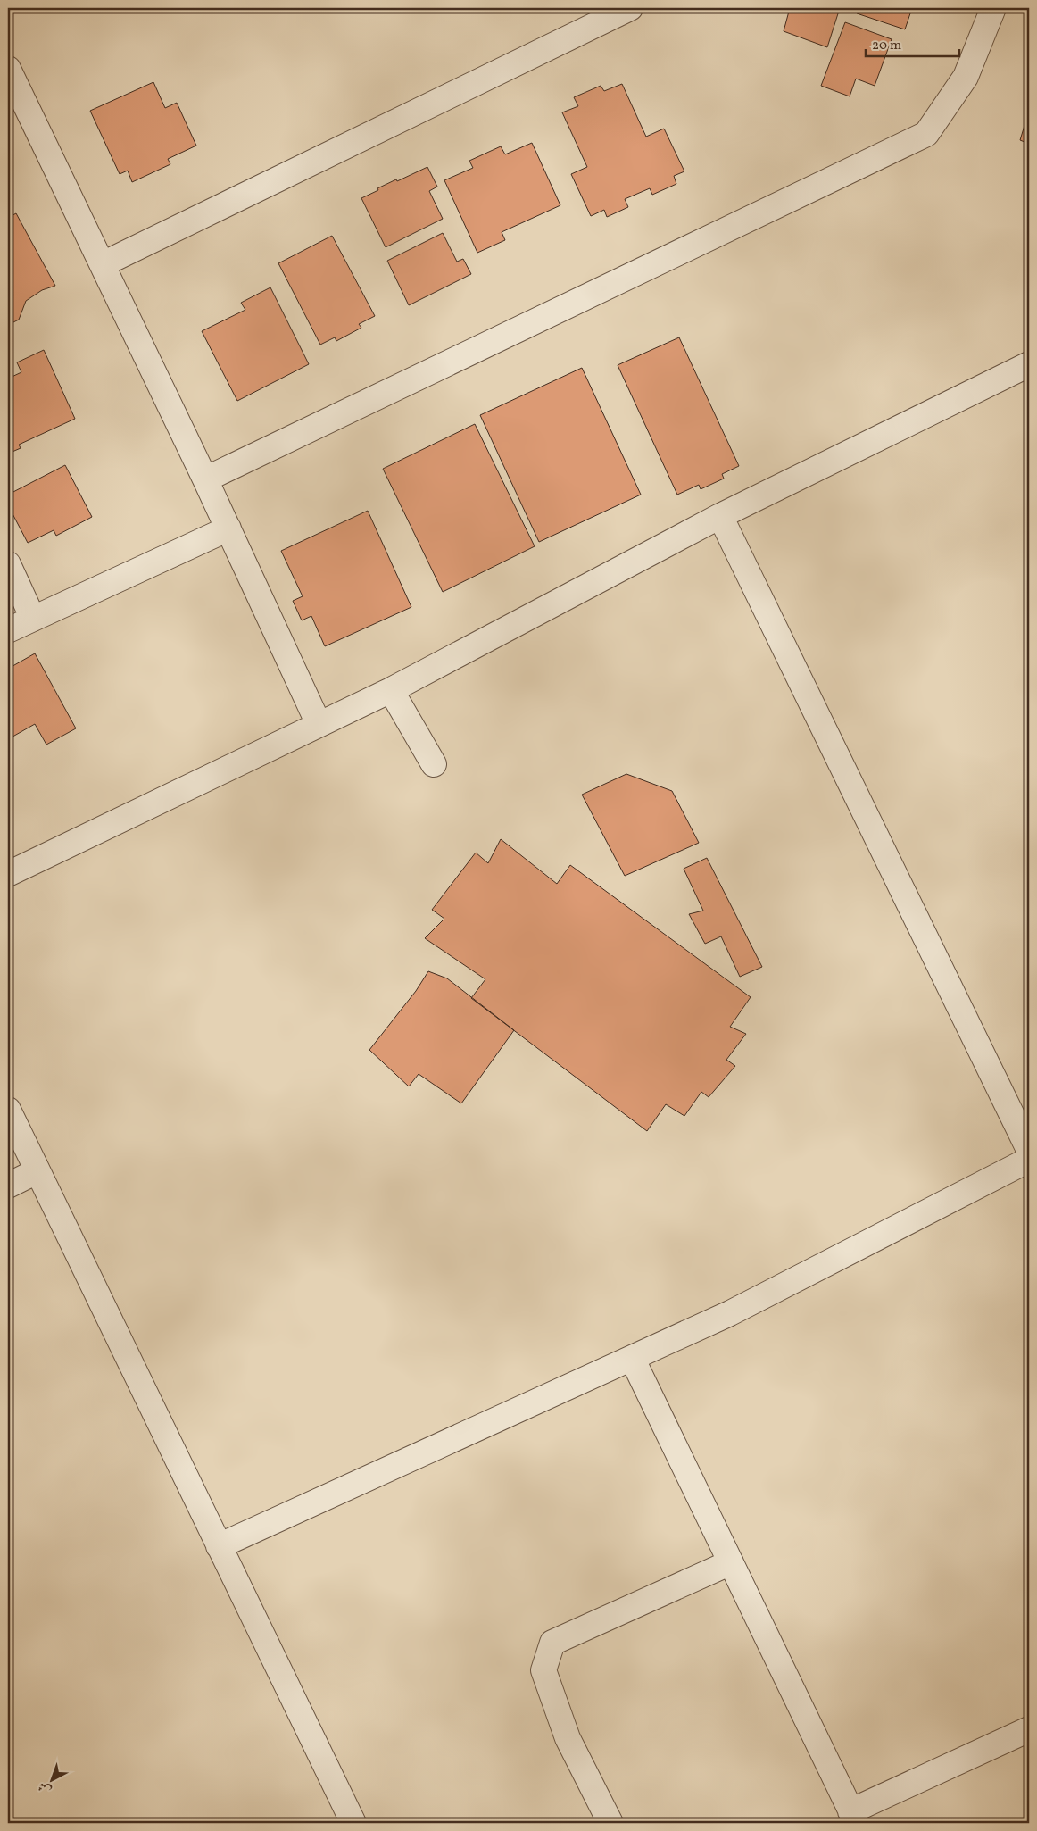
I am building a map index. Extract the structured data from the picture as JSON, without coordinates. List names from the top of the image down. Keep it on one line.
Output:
{"scale_bar":"20 m","north":"bottom left"}
